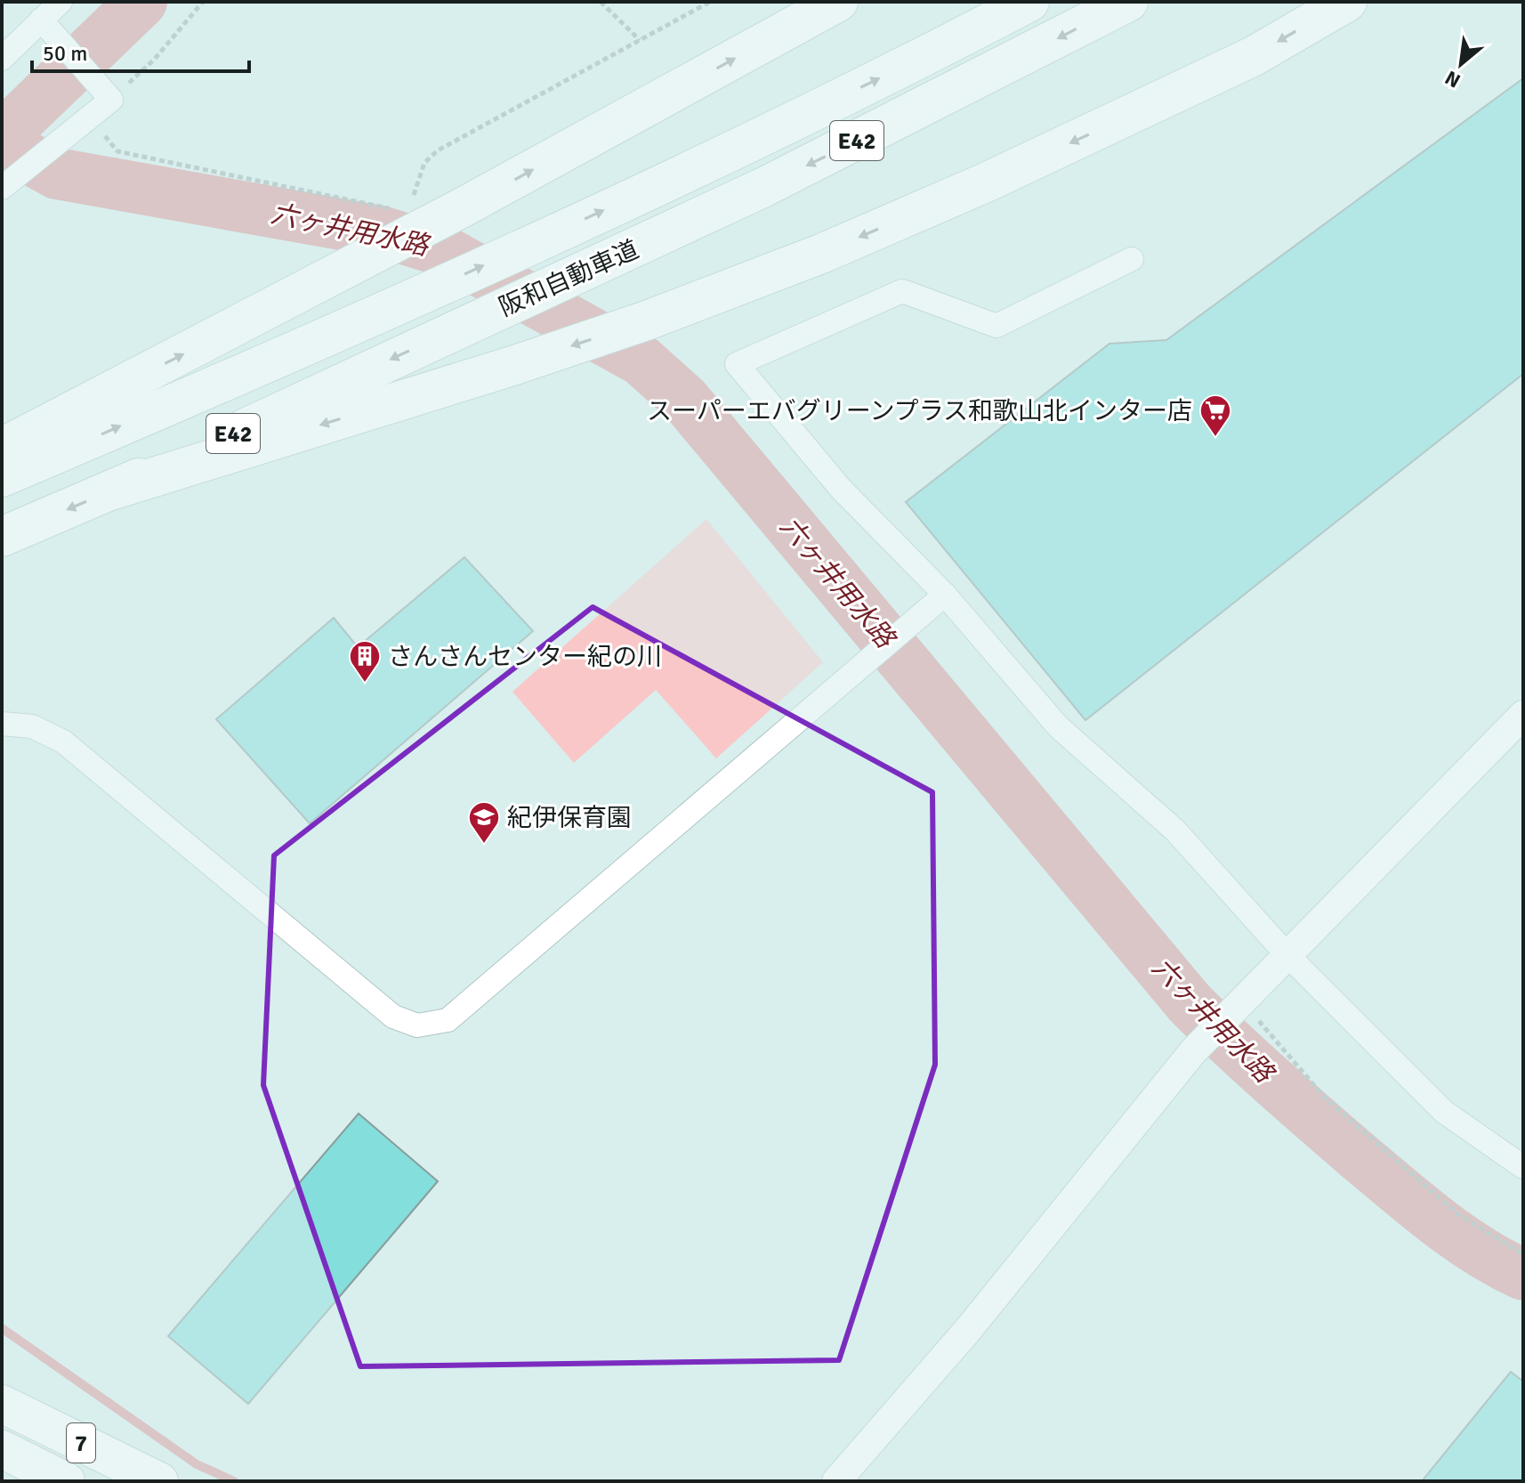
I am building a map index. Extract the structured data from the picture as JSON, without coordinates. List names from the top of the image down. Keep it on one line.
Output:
{"streets":{"highway":["E42","阪和自動車道"],"main road":["7"]},"water":["六ヶ井用水路"],"places":{"supermarket":["スーパーエバグリーンプラス和歌山北インター店"],"building":["さんさんセンター紀の川"],"school or university":["紀伊保育園"]},"scale_bar":"50 m","north":"bottom left"}
